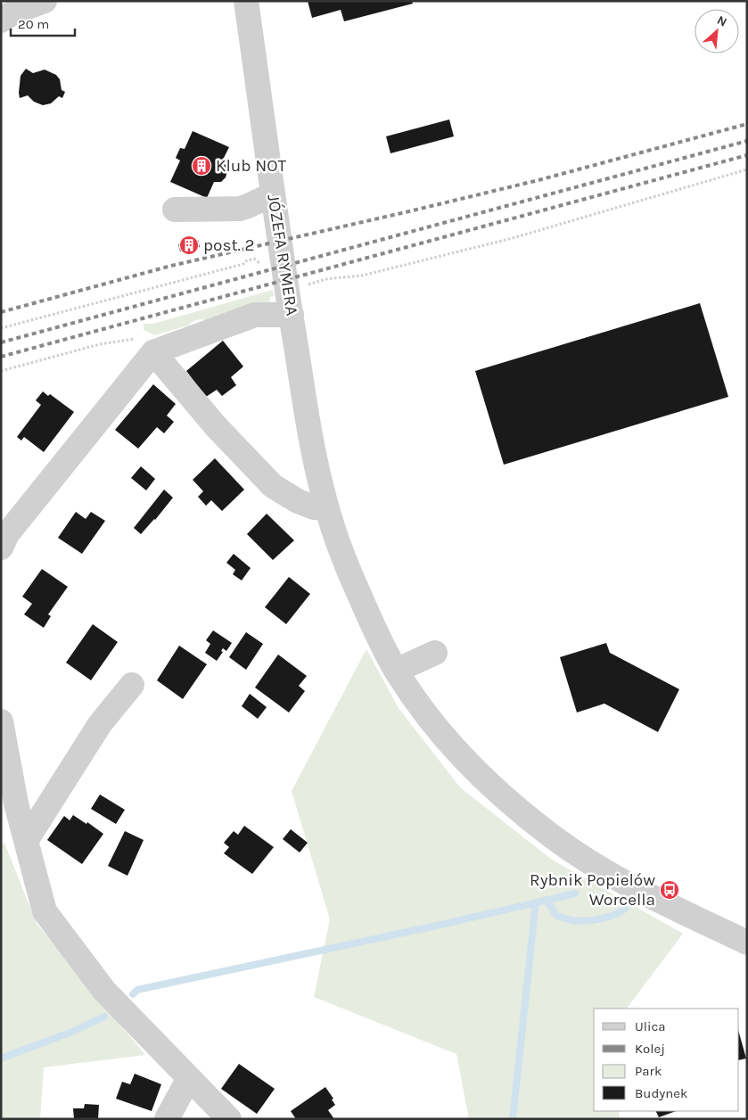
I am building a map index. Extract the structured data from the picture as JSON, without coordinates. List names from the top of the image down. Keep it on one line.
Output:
{"streets":{"street":["JÓZEFA RYMERA"]},"places":{"building":["Klub NOT","post. 2"],"bus stop":["Rybnik Popielów Worcella"]},"legend":["Ulica","Kolej","Park","Budynek"],"scale_bar":"20 m","north":"top right"}
